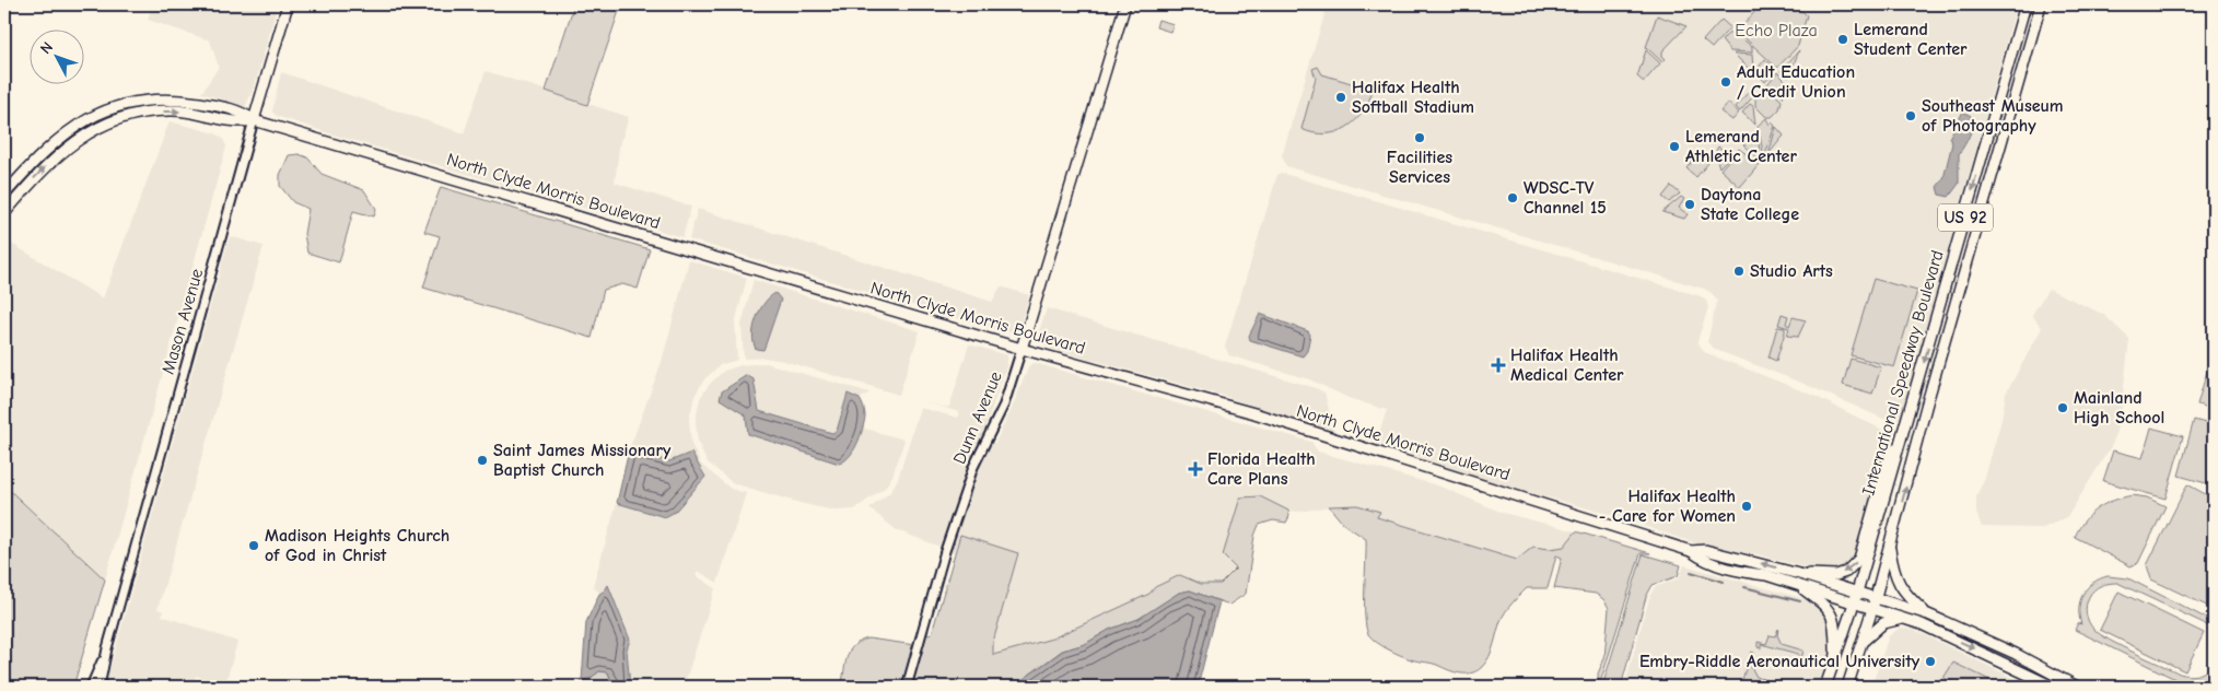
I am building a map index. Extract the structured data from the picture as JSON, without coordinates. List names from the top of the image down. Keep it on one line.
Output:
{"streets":{"main road":["North Clyde Morris Boulevard","US 92","Mason Avenue","International Speedway Boulevard","Dunn Avenue"]},"crossings":[["North Clyde Morris Boulevard","Mason Avenue"],["North Clyde Morris Boulevard","International Speedway Boulevard"],["North Clyde Morris Boulevard","Dunn Avenue"]],"parks":["Echo Plaza"],"places":{"other":["Lemerand Student Center","Adult Education / Credit Union","Halifax Health Softball Stadium","Southeast Museum of Photography","Facilities Services","Lemerand Athletic Center","WDSC-TV Channel 15","Daytona State College","Studio Arts","Mainland High School","Saint James Missionary Baptist Church","Halifax Health - Care for Women","Madison Heights Church of God in Christ","Embry-Riddle Aeronautical University"],"health":["Halifax Health Medical Center","Florida Health Care Plans"]},"north":"top left"}
